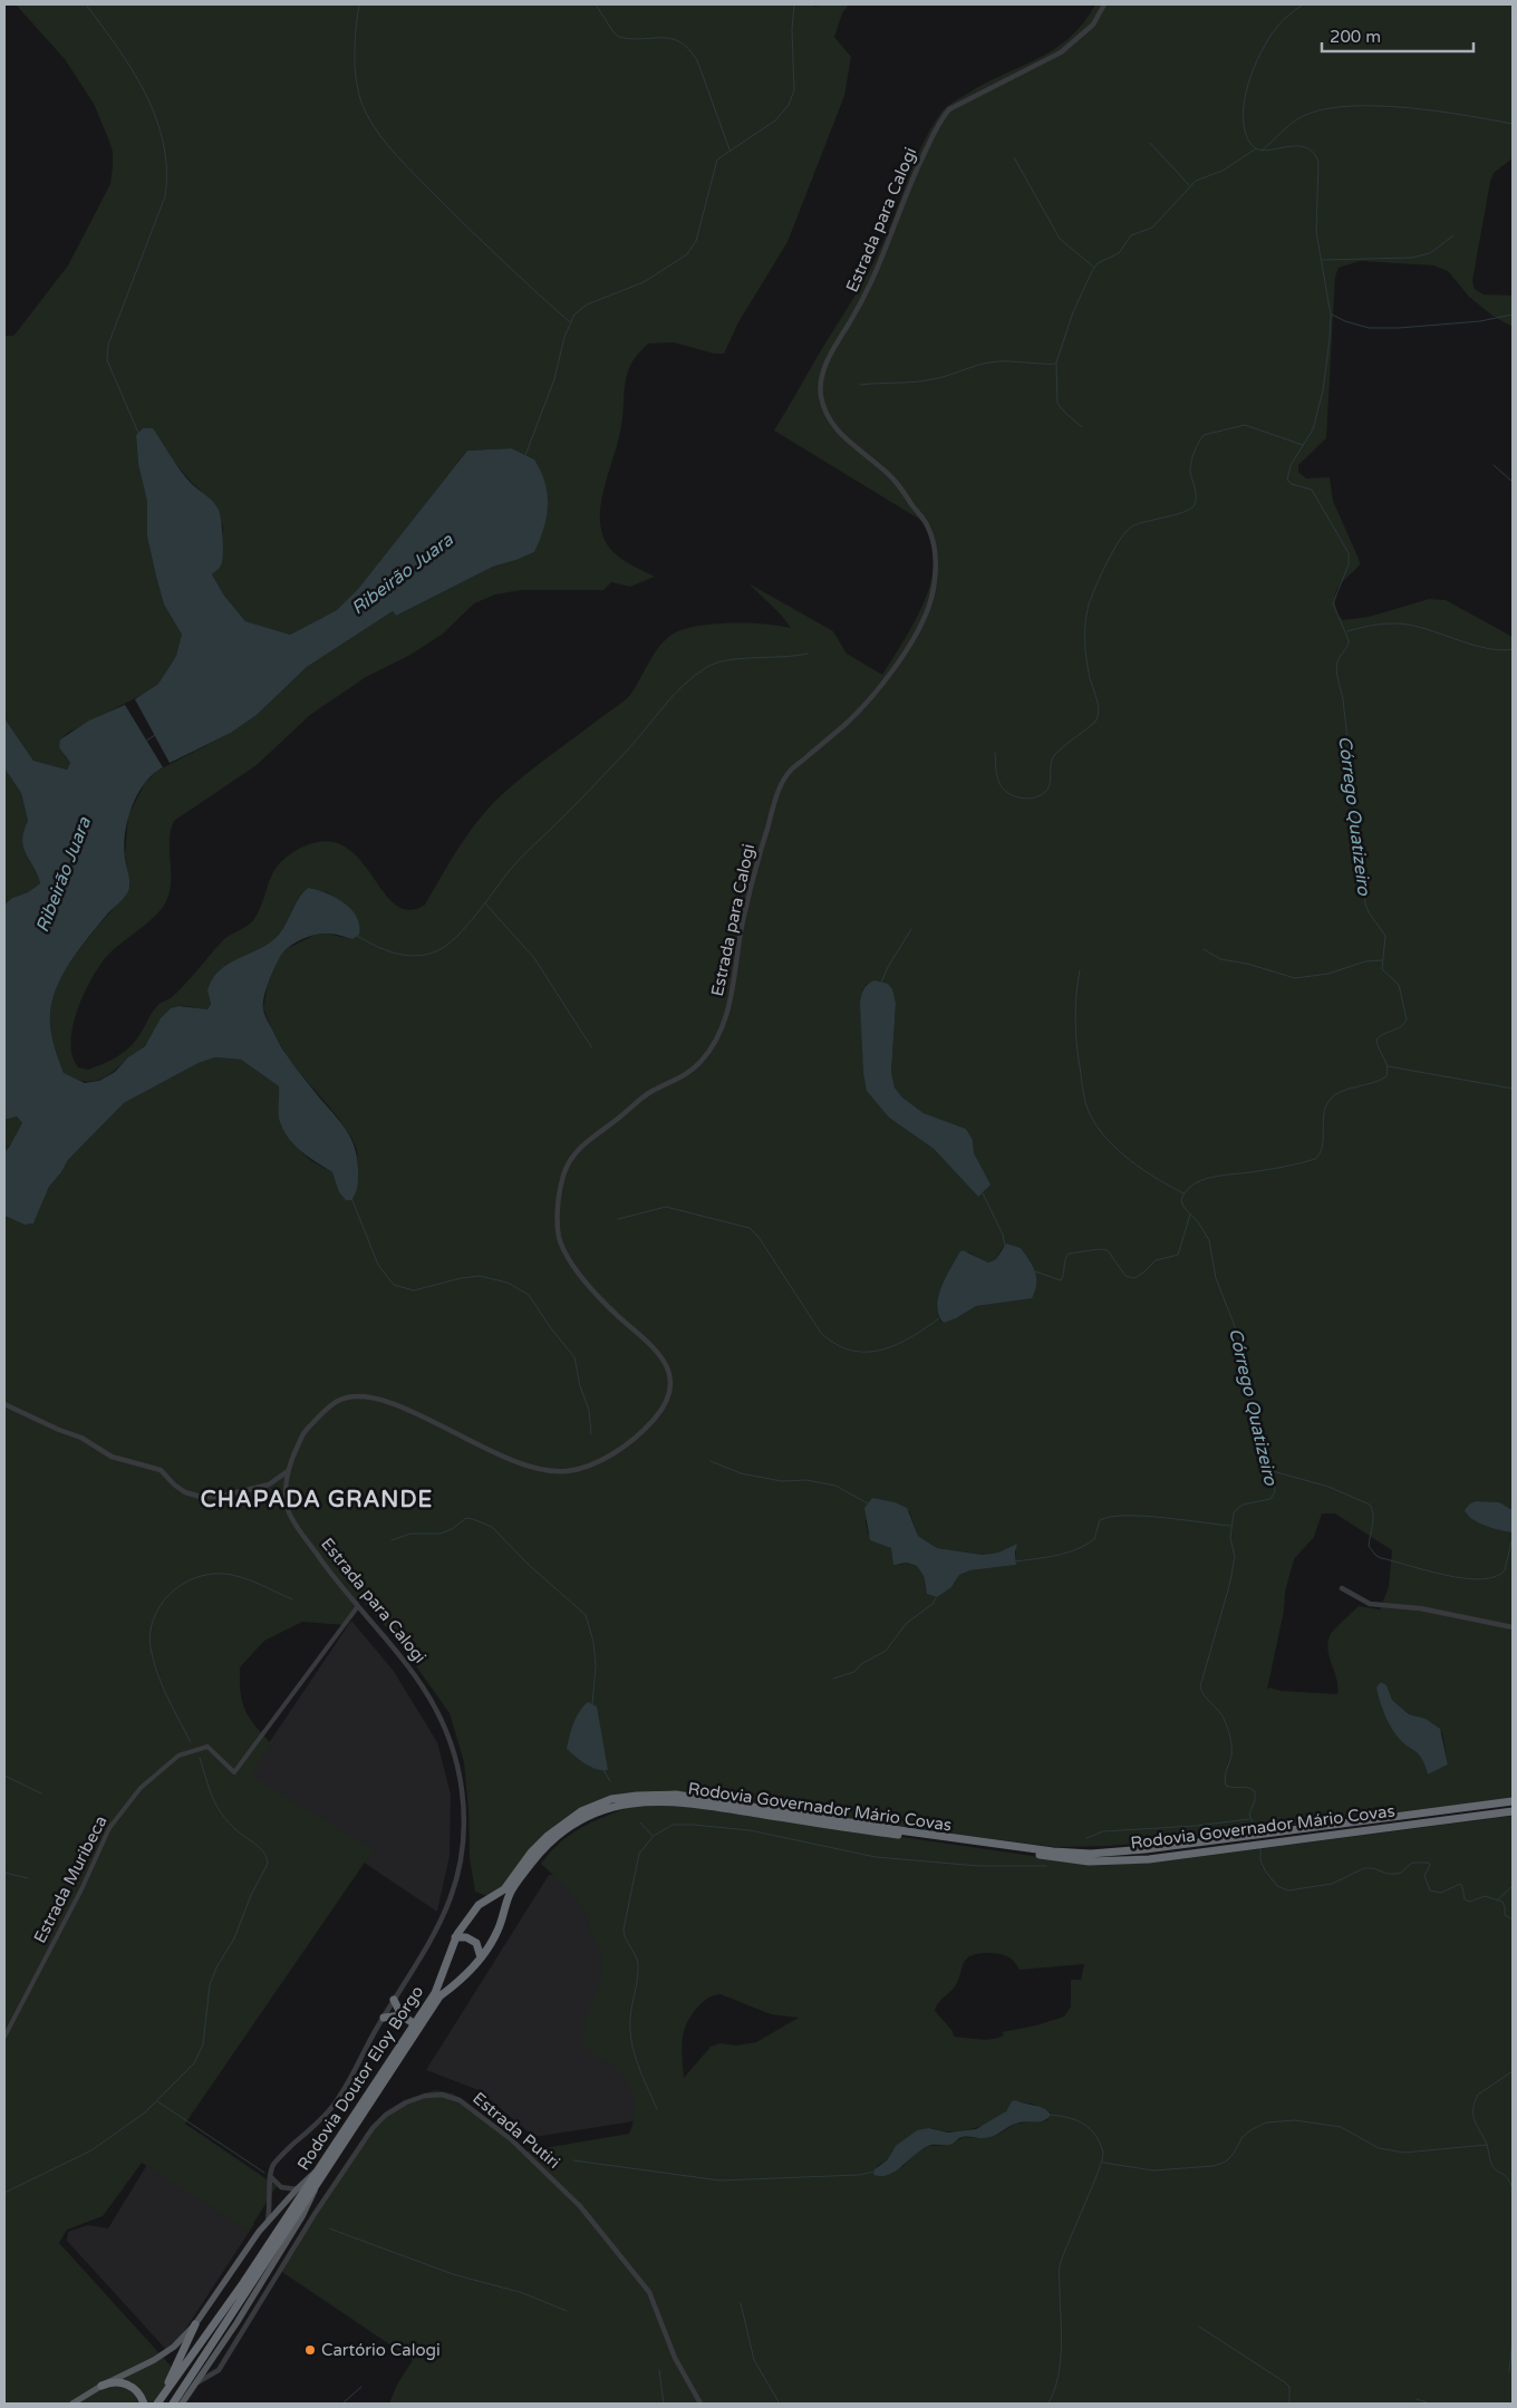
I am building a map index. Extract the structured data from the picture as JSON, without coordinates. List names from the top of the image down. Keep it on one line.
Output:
{"streets":{"highway":["Rodovia Governador Mário Covas","Rodovia Doutor Eloy Borgo"],"street":["Estrada para Calogi","Estrada Muribeca","Estrada Putiri"]},"crossings":[["Estrada para Calogi","Estrada Muribeca"],["Rodovia Governador Mário Covas","Rodovia Doutor Eloy Borgo"],["Rodovia Governador Mário Covas","Estrada Putiri"]],"districts":["CHAPADA GRANDE"],"water":["Ribeirão Juara","Córrego Quatizeiro"],"places":["Cartório Calogi"],"scale_bar":"200 m"}
